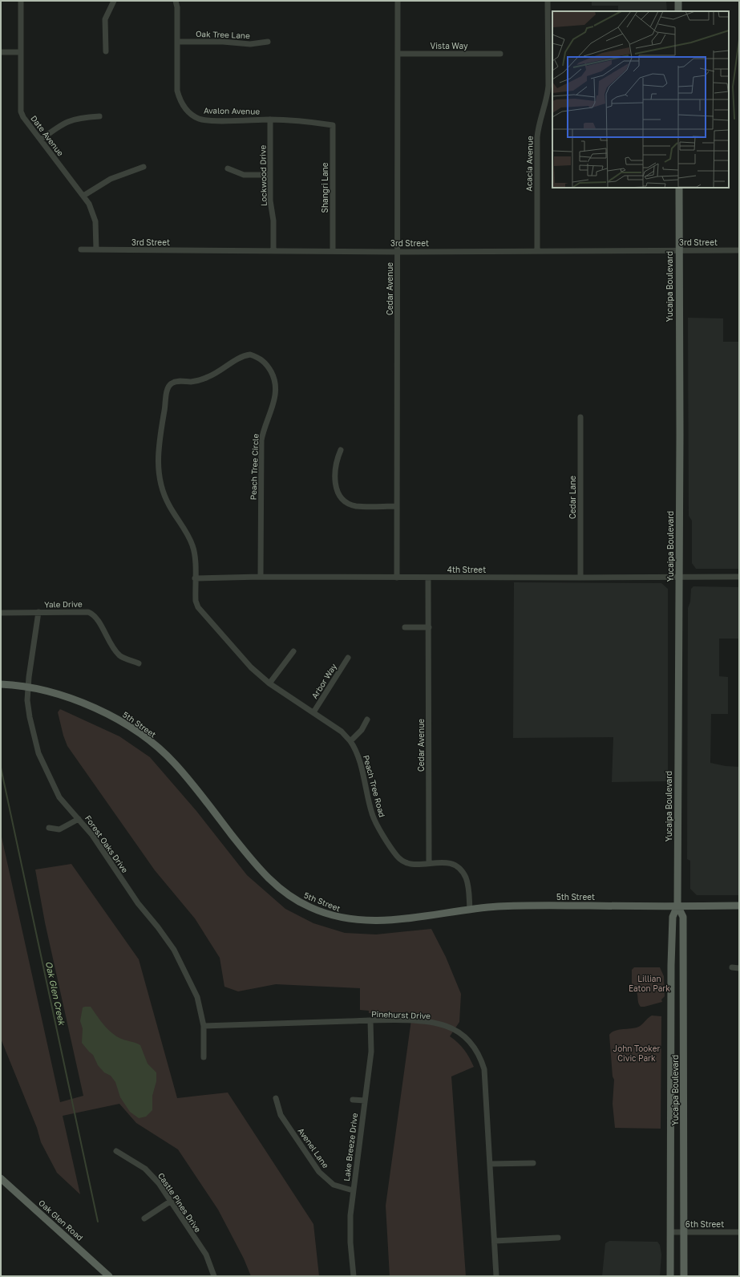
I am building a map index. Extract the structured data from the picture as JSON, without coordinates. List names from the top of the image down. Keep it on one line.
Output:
{"streets":{"main road":["Yucaipa Boulevard","5th Street","Oak Glen Road"],"street":["Oak Tree Lane","Vista Way","Avalon Avenue","Date Avenue","Acacia Avenue","Lockwood Drive","Shangri Lane","3rd Street","Cedar Avenue","Peach Tree Circle","Cedar Lane","4th Street","Yale Drive","Arbor Way","Peach Tree Road","Forest Oaks Drive","Pinehurst Drive","Lake Breeze Drive","Avenel Lane","Castle Pines Drive","6th Street"]},"crossings":[["Oak Tree Lane","Avalon Avenue"],["Vista Way","Cedar Avenue"],["Avalon Avenue","Lockwood Drive"],["Avalon Avenue","Shangri Lane"],["Date Avenue","3rd Street"],["Acacia Avenue","3rd Street"],["Lockwood Drive","3rd Street"],["Shangri Lane","3rd Street"],["3rd Street","Yucaipa Boulevard"],["3rd Street","Cedar Avenue"],["Yucaipa Boulevard","4th Street"],["Yucaipa Boulevard","5th Street"],["Yucaipa Boulevard","6th Street"],["Cedar Avenue","4th Street"],["Cedar Avenue","Peach Tree Road"],["Peach Tree Circle","4th Street"],["Peach Tree Circle","Peach Tree Road"],["Cedar Lane","4th Street"],["4th Street","Peach Tree Road"],["Yale Drive","Forest Oaks Drive"],["Arbor Way","Peach Tree Road"],["5th Street","Peach Tree Road"],["5th Street","Forest Oaks Drive"],["Forest Oaks Drive","Pinehurst Drive"],["Pinehurst Drive","Lake Breeze Drive"],["Lake Breeze Drive","Avenel Lane"]],"water":["Oak Glen Creek"],"parks":["Lillian Eaton Park","John Tooker Civic Park"]}
